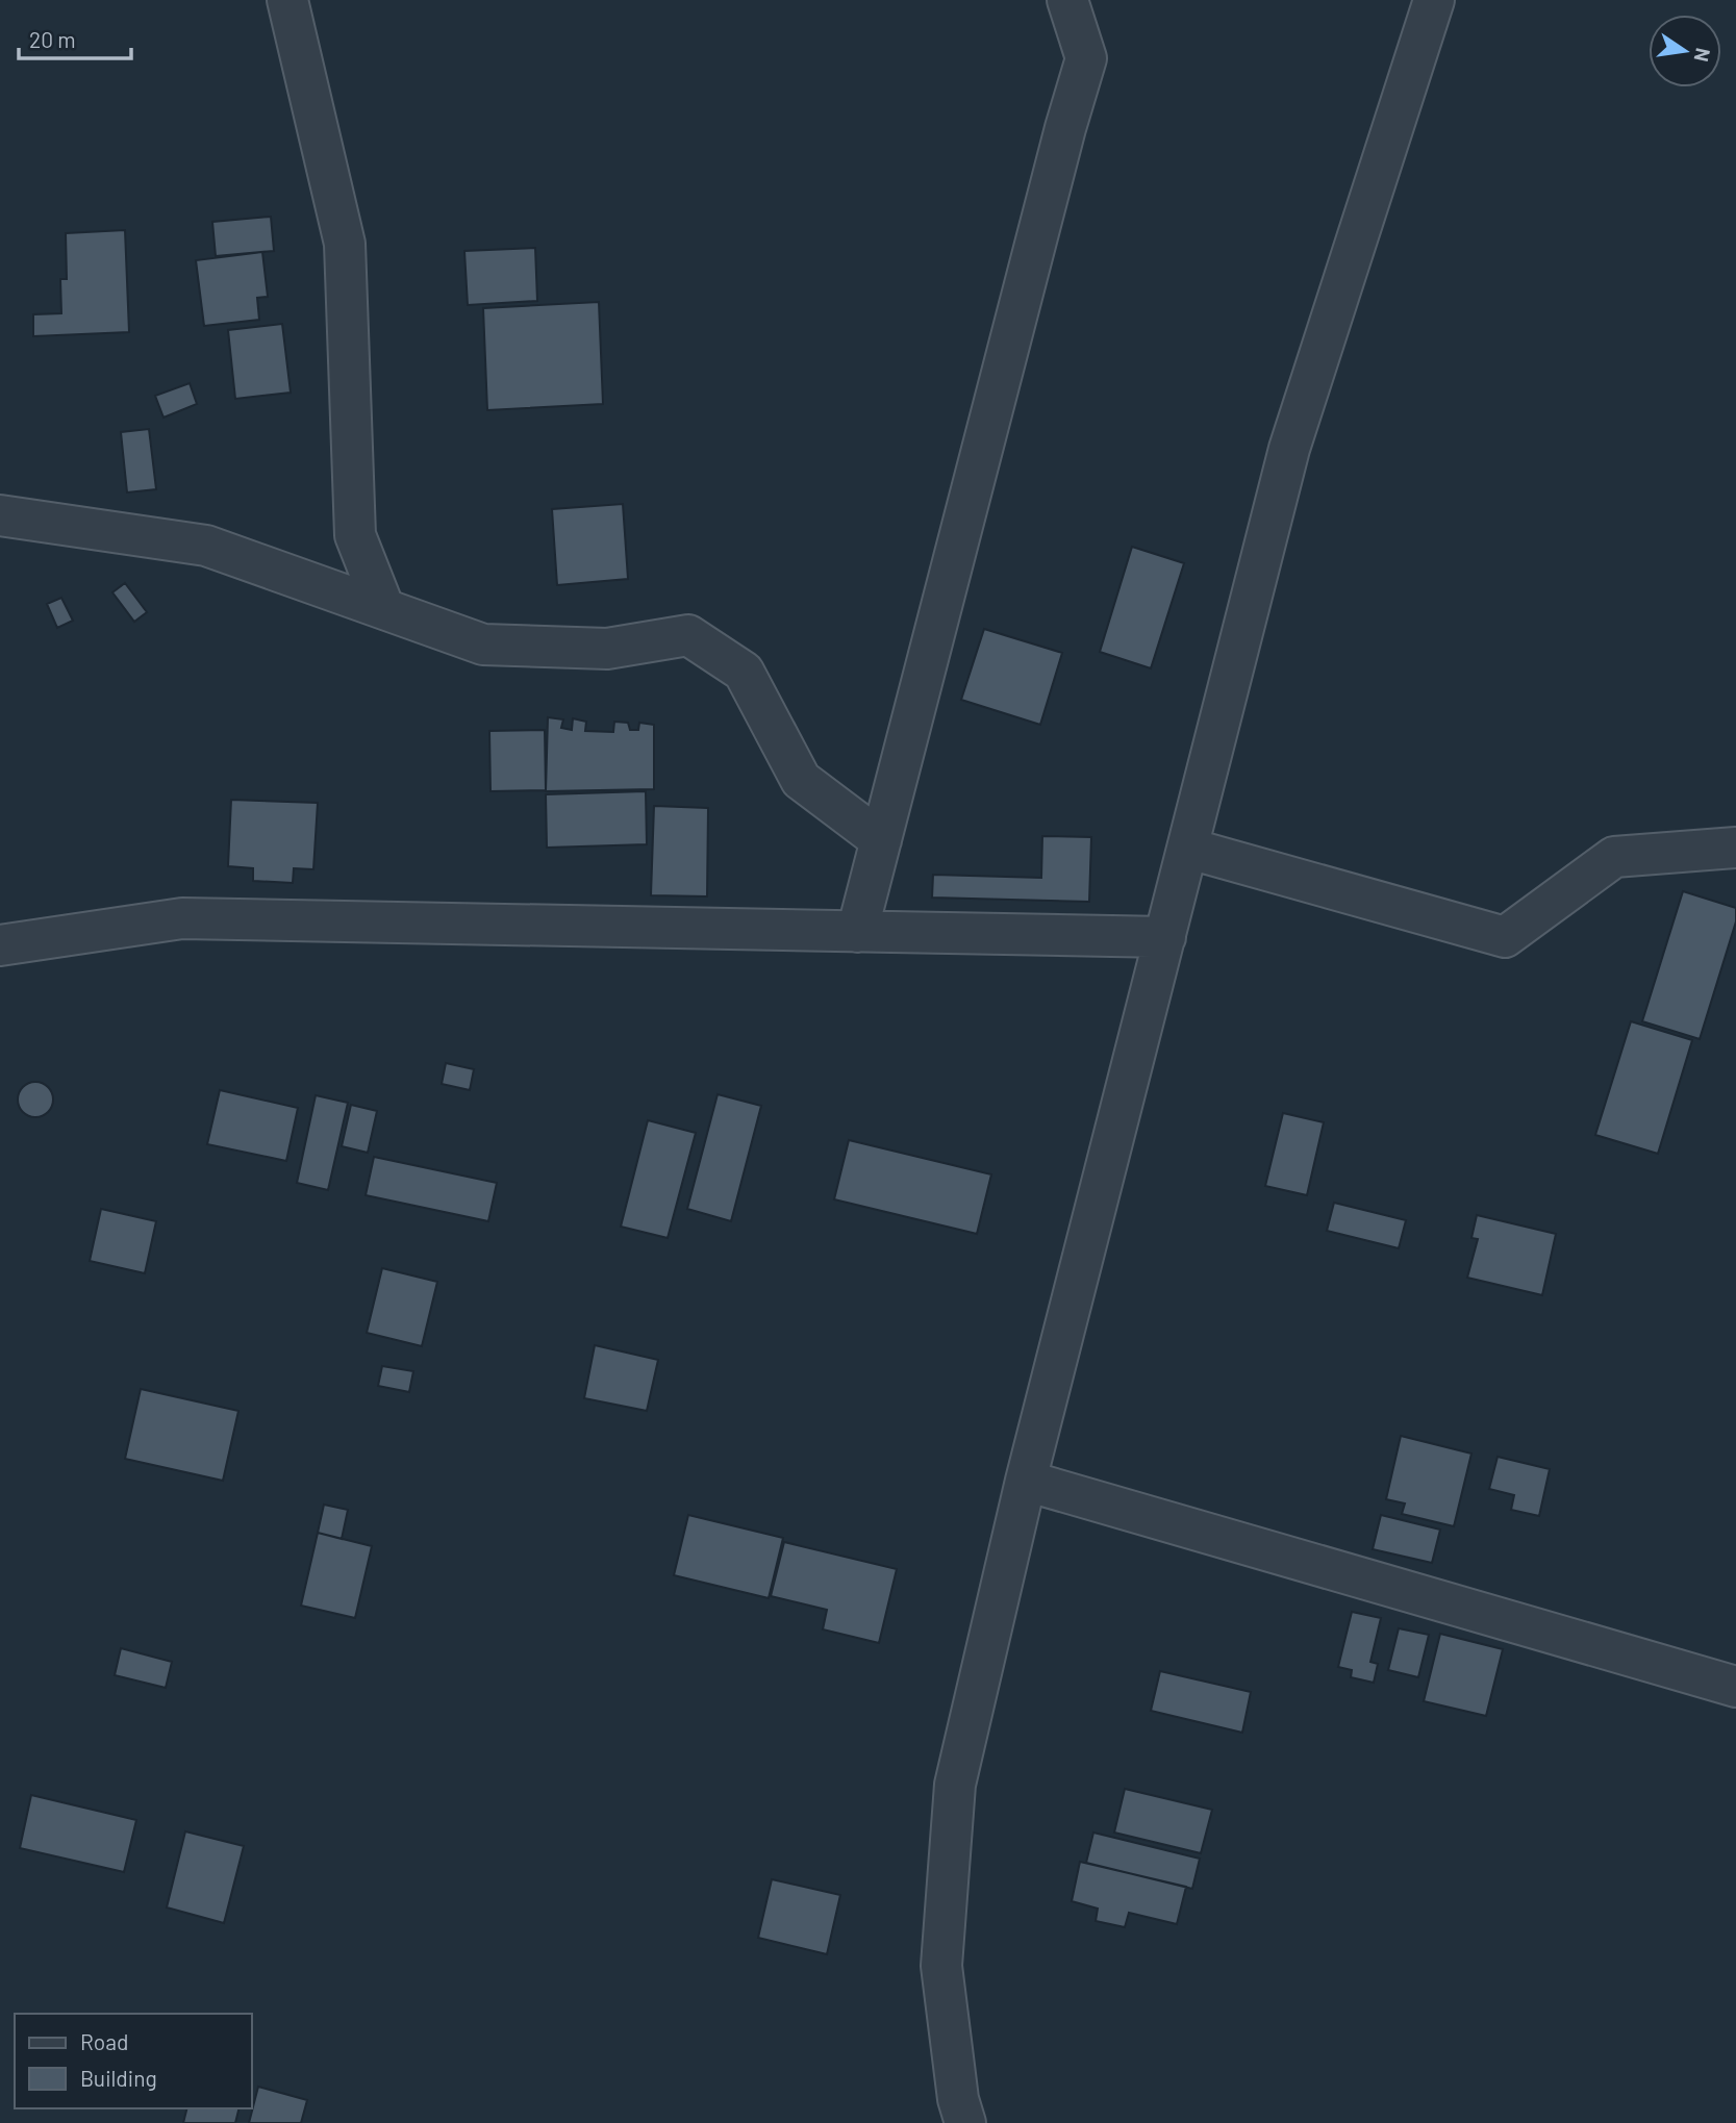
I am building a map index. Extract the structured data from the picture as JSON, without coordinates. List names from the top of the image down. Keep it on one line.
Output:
{"legend":["Road","Building"],"scale_bar":"20 m","north":"right"}
